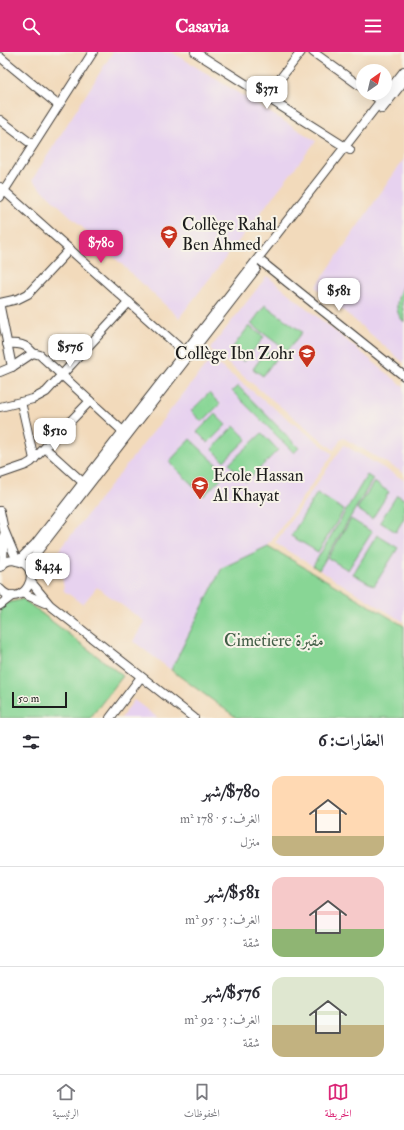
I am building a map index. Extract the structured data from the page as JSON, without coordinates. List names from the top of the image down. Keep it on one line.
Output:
{"parks":["Cimetiere مقبرة"],"places":{"school or university":["Collège Rahal Ben Ahmed","Collège Ibn Zohr","Ecole Hassan Al Khayat"]},"scale_bar":"50 m","north":"top right","page":{"header":"Casavia","price":["$371","$780","$581","$576","$510","$434"],"scale":"50 m","heading":"العقارات: 6","list":[{"name":"$780/شهر","note":"الغرف: 5 · 178 m² · منزل"},{"name":"$581/شهر","note":"الغرف: 3 · 95 m² · شقة"},{"name":"$576/شهر","note":"الغرف: 3 · 92 m² · شقة"}],"tabs":["الخريطة","المحفوظات","الرئيسية"]}}
